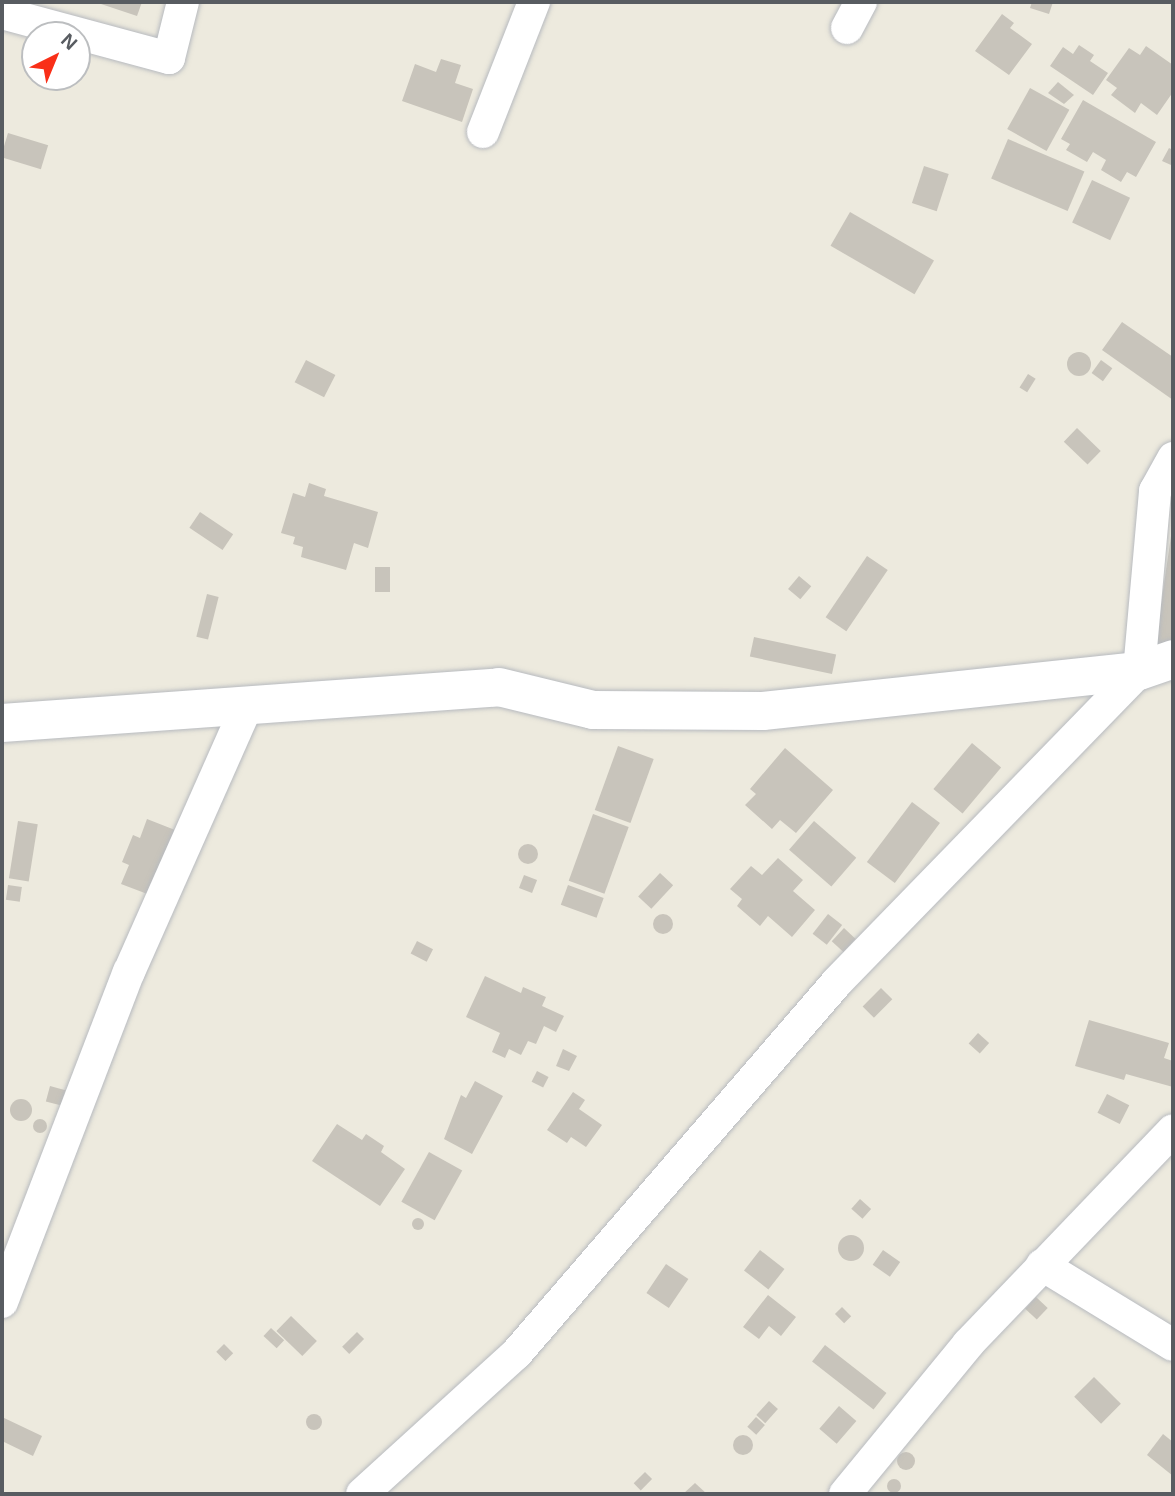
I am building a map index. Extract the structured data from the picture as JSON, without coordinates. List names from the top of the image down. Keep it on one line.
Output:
{"north":"top right"}
